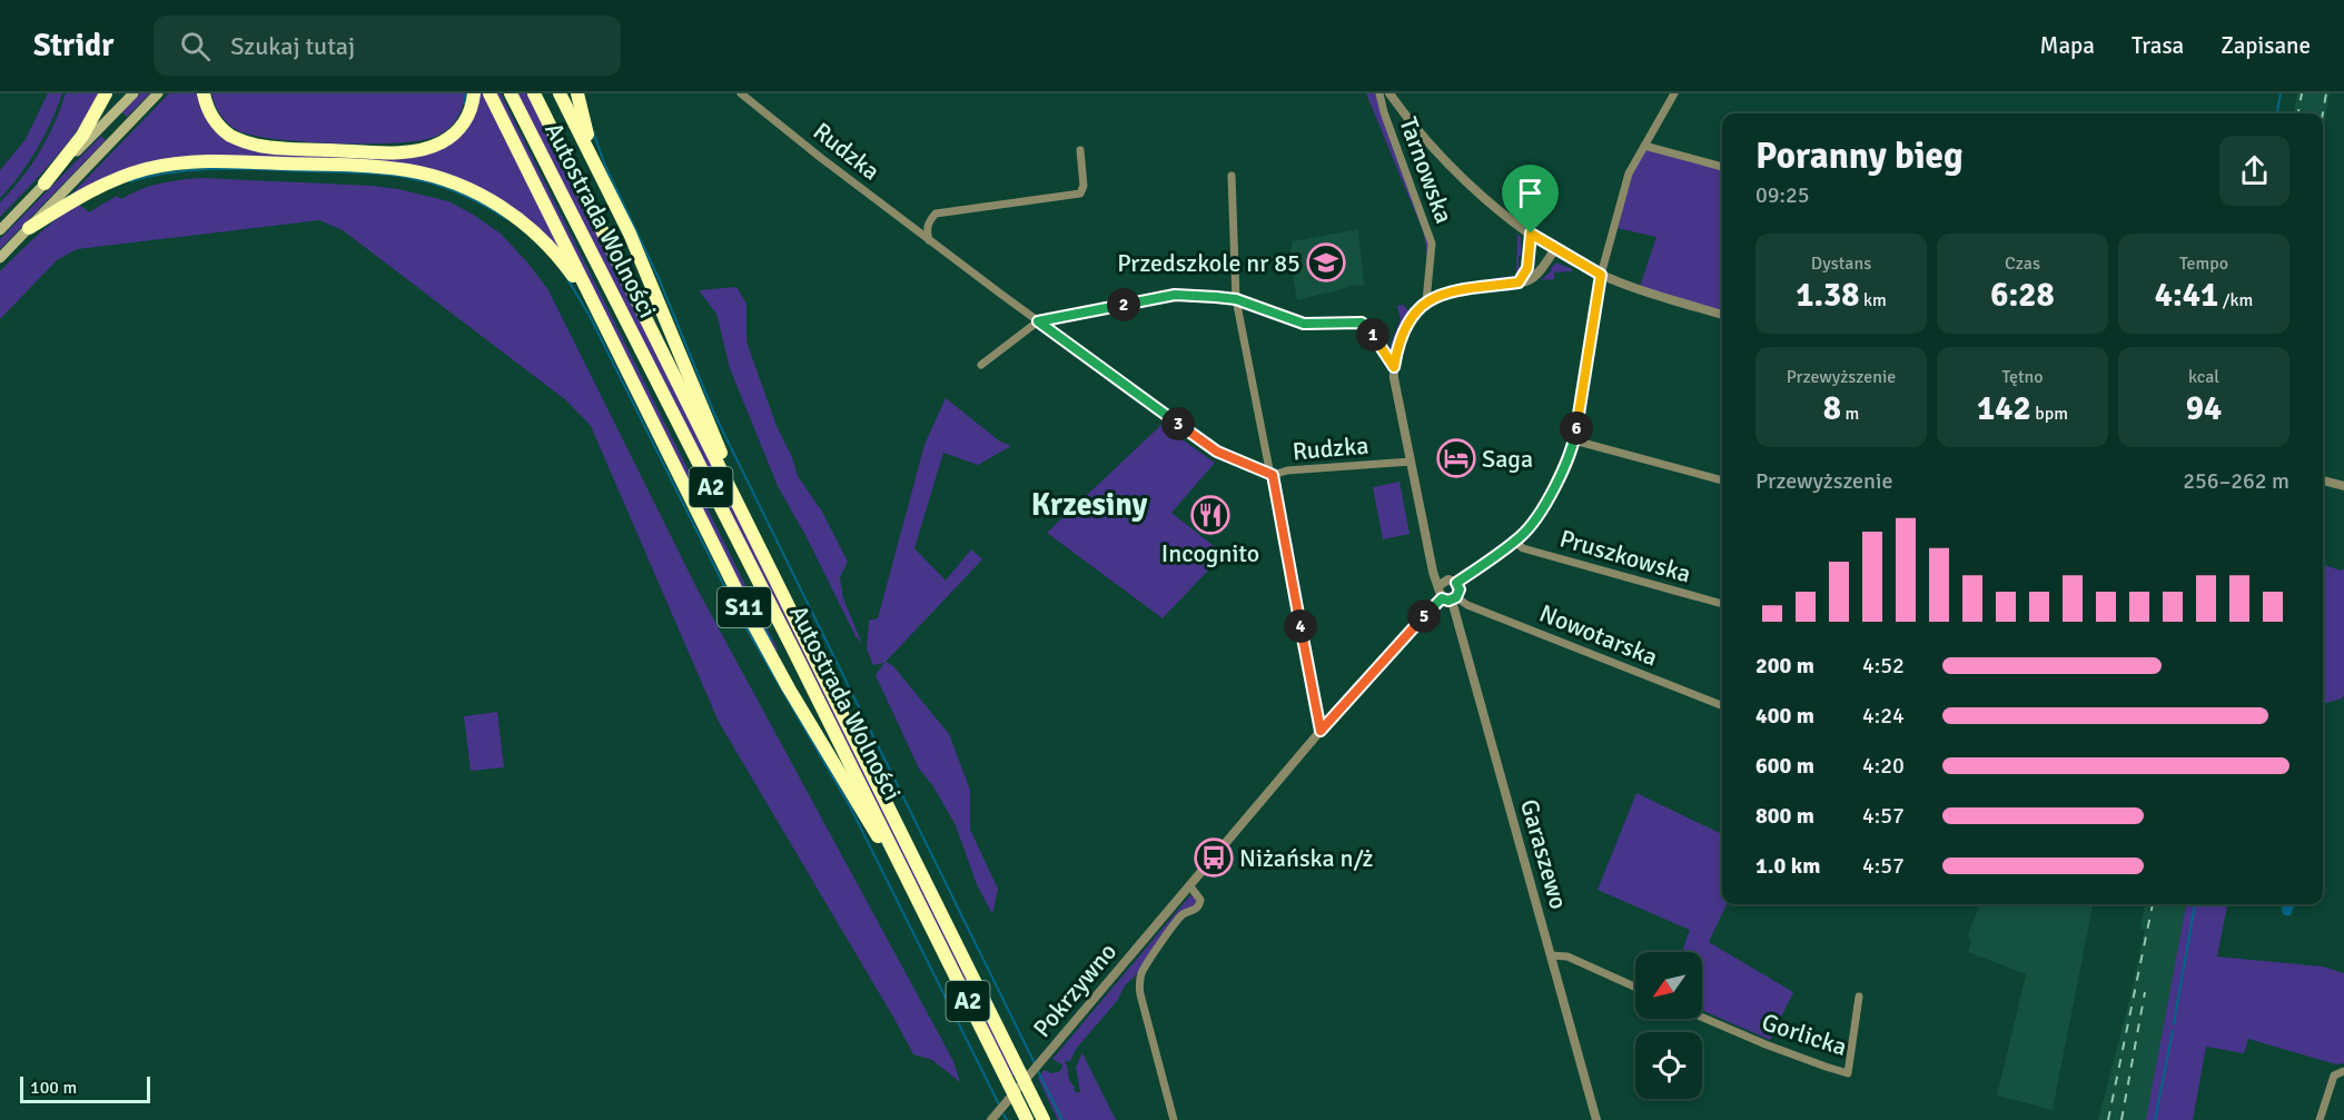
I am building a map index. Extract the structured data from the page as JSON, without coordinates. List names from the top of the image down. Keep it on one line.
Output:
{"streets":{"highway":["Autostrada Wolności","A2","S11"],"street":["Rudzka","Tarnowska","Pruszkowska","Nowotarska","Garaszewo","Pokrzywno","Gorlicka"]},"crossings":[["Autostrada Wolności","S11"],["Nowotarska","Garaszewo"],["Nowotarska","Pokrzywno"],["Garaszewo","Pokrzywno"]],"districts":["Krzesiny"],"places":{"school or university":["Przedszkole nr 85"],"hotel":["Saga"],"restaurant":["Incognito"],"bus stop":["Niżańska n/ż"]},"scale_bar":"100 m","north":"bottom left","page":{"header":"Stridr","search":"Szukaj tutaj","nav":["Mapa","Trasa","Zapisane"],"heading":["Poranny bieg","09:25"],"stats":[["Dystans","1.38 km"],["Czas","6:28"],["Tempo","4:41 /km"],["Przewyższenie","8 m"],["Tętno","142 bpm"],["kcal","94"]],"pins":["2","1","3","6","5","4"],"chart":["Przewyższenie","256–262 m"],"list":[{"name":"200 m","note":"4:52"},{"name":"400 m","note":"4:24"},{"name":"600 m","note":"4:20"},{"name":"800 m","note":"4:57"},{"name":"1.0 km","note":"4:57"}],"scale":"100 m"}}
